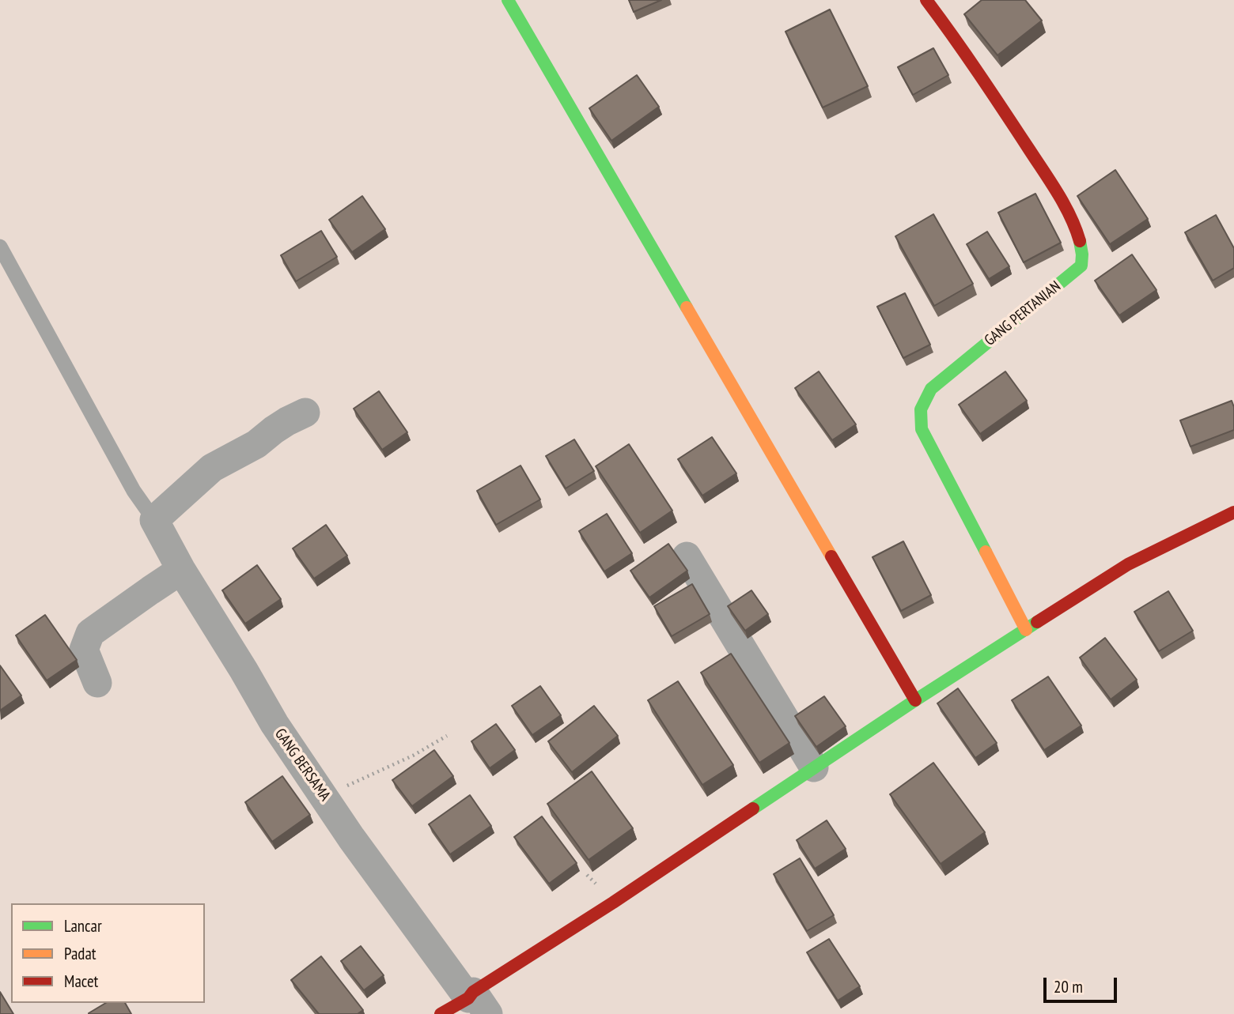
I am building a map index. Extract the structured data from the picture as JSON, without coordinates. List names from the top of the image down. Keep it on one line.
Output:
{"streets":{"street":["GANG PERTANIAN","GANG BERSAMA"]},"legend":["Lancar","Padat","Macet"],"scale_bar":"20 m"}
